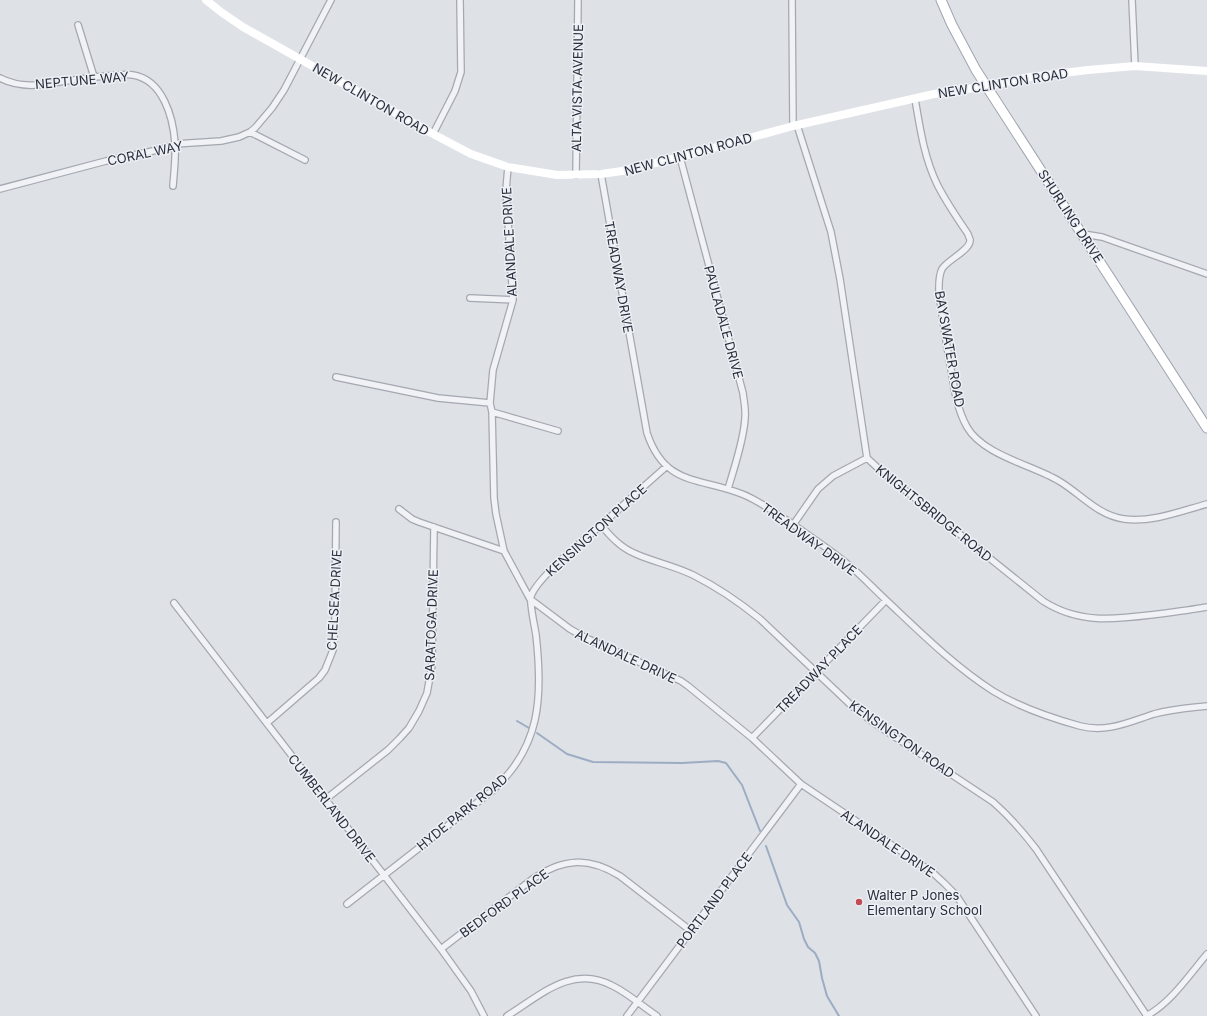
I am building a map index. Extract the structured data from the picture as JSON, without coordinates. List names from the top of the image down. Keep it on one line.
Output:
{"streets":{"main road":["SHURLING DRIVE"],"street":["NEPTUNE WAY","NEW CLINTON ROAD","ALTA VISTA AVENUE","CORAL WAY","ALANDALE DRIVE","TREADWAY DRIVE","PAULADALE DRIVE","BAYSWATER ROAD","KNIGHTSBRIDGE ROAD","KENSINGTON PLACE","CHELSEA DRIVE","SARATOGA DRIVE","TREADWAY PLACE","KENSINGTON ROAD","CUMBERLAND DRIVE","HYDE PARK ROAD","PORTLAND PLACE","BEDFORD PLACE"]},"crossings":[["NEPTUNE WAY","CORAL WAY"],["NEW CLINTON ROAD","ALTA VISTA AVENUE"],["NEW CLINTON ROAD","CORAL WAY"],["NEW CLINTON ROAD","SHURLING DRIVE"],["NEW CLINTON ROAD","ALANDALE DRIVE"],["NEW CLINTON ROAD","TREADWAY DRIVE"],["NEW CLINTON ROAD","PAULADALE DRIVE"],["NEW CLINTON ROAD","BAYSWATER ROAD"],["NEW CLINTON ROAD","KNIGHTSBRIDGE ROAD"],["ALANDALE DRIVE","KENSINGTON PLACE"],["ALANDALE DRIVE","TREADWAY PLACE"],["ALANDALE DRIVE","HYDE PARK ROAD"],["ALANDALE DRIVE","PORTLAND PLACE"],["TREADWAY DRIVE","PAULADALE DRIVE"],["TREADWAY DRIVE","KENSINGTON PLACE"],["TREADWAY DRIVE","TREADWAY PLACE"],["KENSINGTON PLACE","KENSINGTON ROAD"],["KENSINGTON PLACE","HYDE PARK ROAD"],["CHELSEA DRIVE","CUMBERLAND DRIVE"],["SARATOGA DRIVE","CUMBERLAND DRIVE"],["TREADWAY PLACE","KENSINGTON ROAD"],["CUMBERLAND DRIVE","HYDE PARK ROAD"],["CUMBERLAND DRIVE","BEDFORD PLACE"],["PORTLAND PLACE","BEDFORD PLACE"]],"places":["Walter P Jones Elementary School"]}
